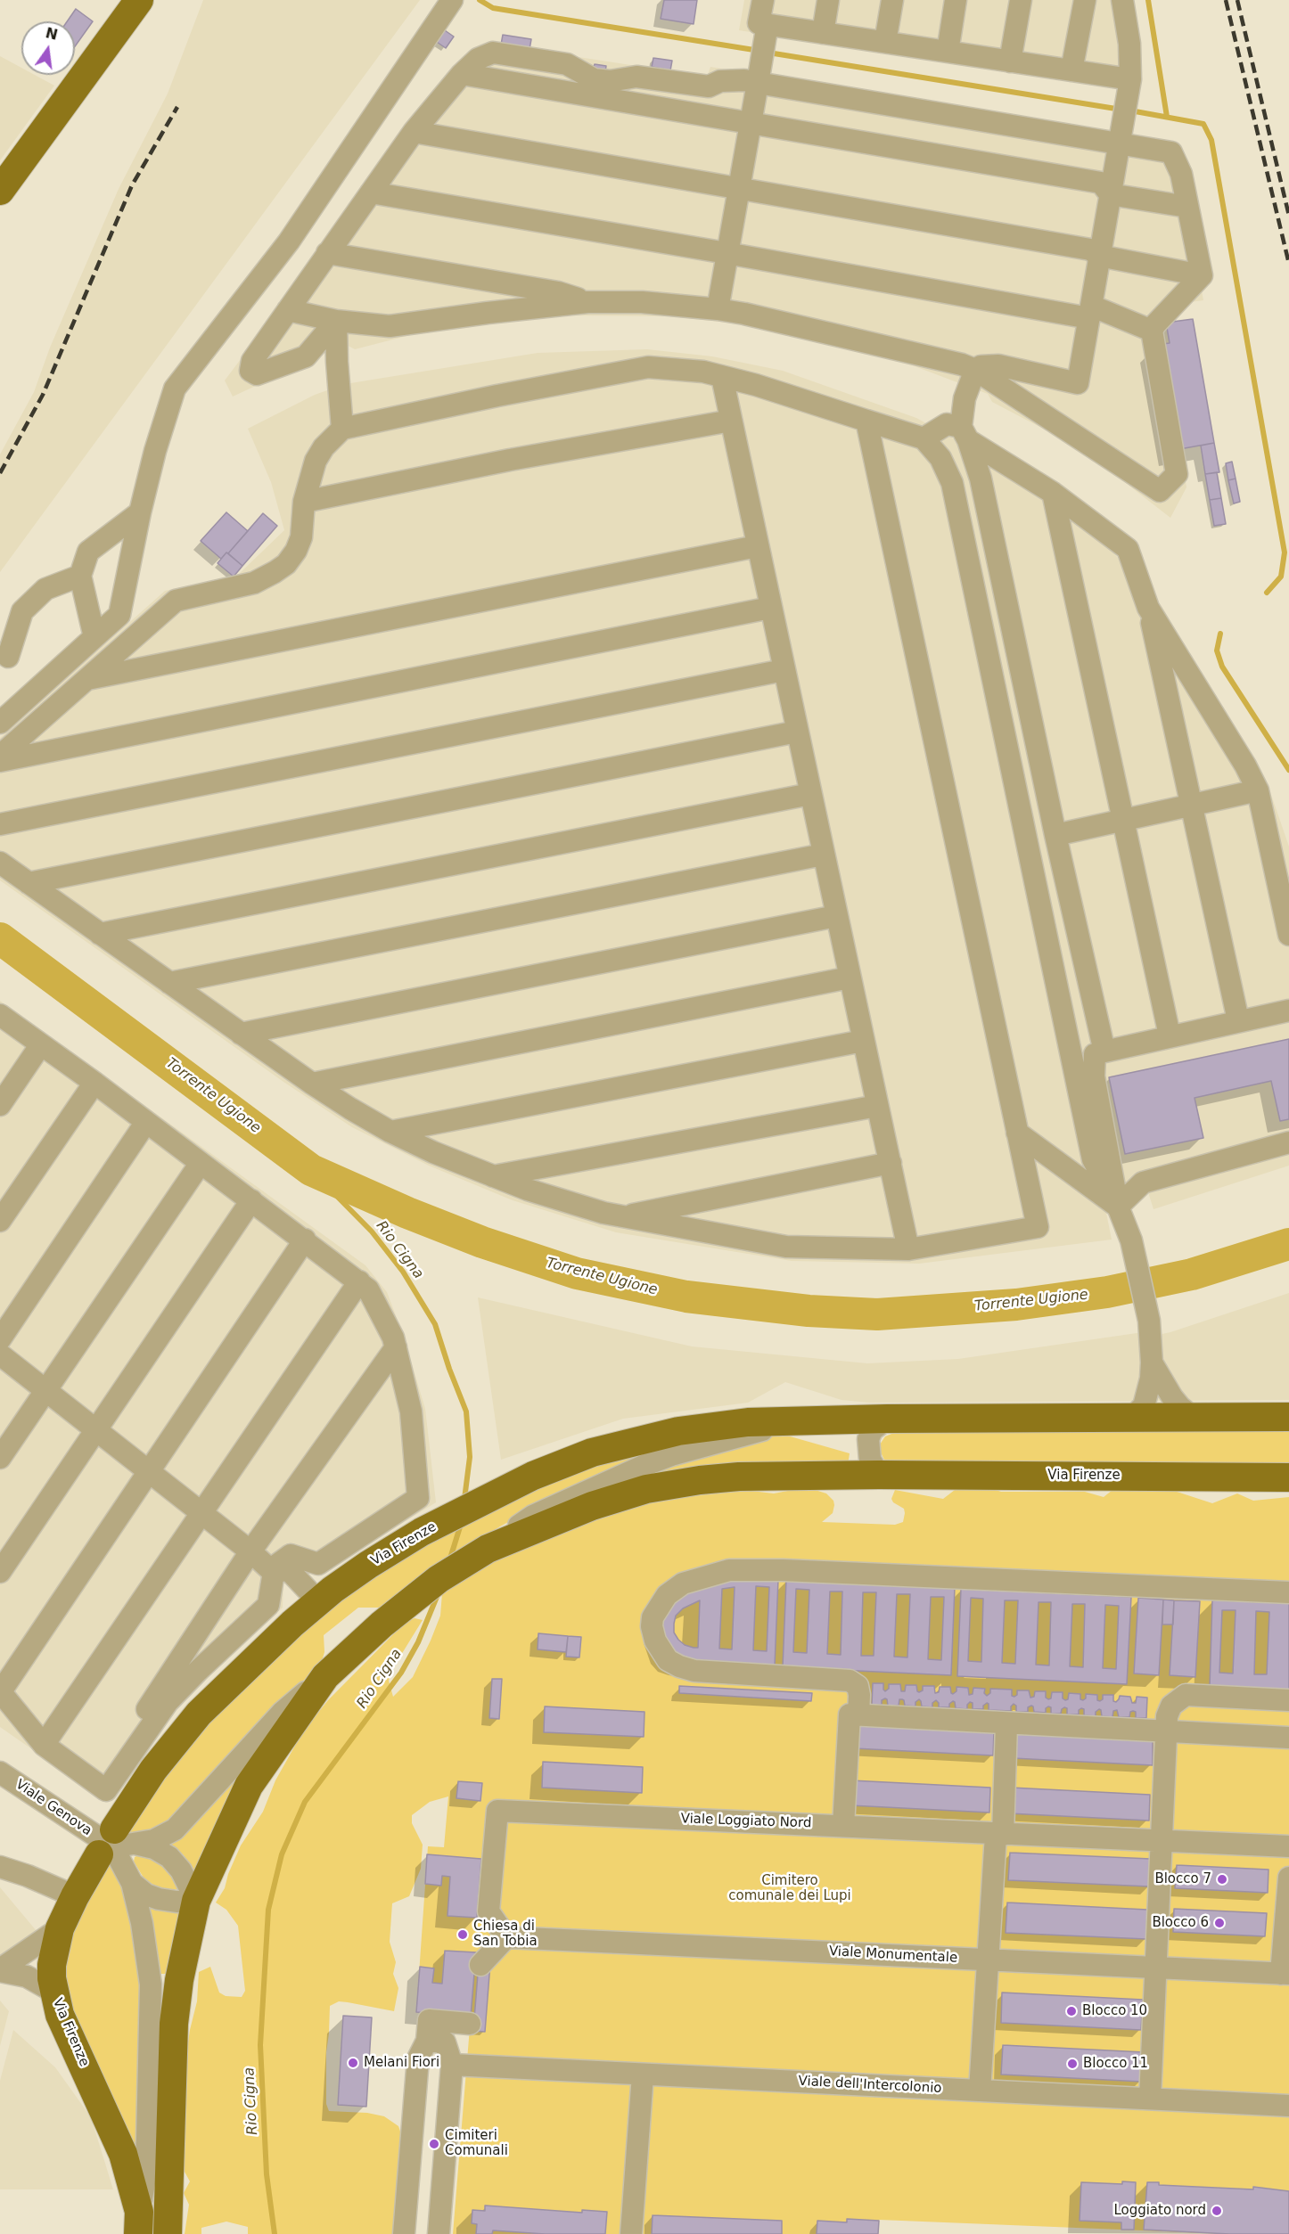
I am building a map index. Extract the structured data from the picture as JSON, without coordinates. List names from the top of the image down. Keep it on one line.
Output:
{"streets":{"main road":["Via Firenze"],"street":["Viale Genova","Viale Loggiato Nord","Viale Monumentale","Viale dell'Intercolonio"]},"crossings":[["Via Firenze","Viale Genova"],["Viale Loggiato Nord","Viale Monumentale"]],"water":["Torrente Ugione","Rio Cigna"],"parks":["Cimitero comunale dei Lupi"],"places":["Blocco 7","Blocco 6","Chiesa di San Tobia","Blocco 10","Melani Fiori","Blocco 11","Cimiteri Comunali","Loggiato nord"],"north":"top"}
